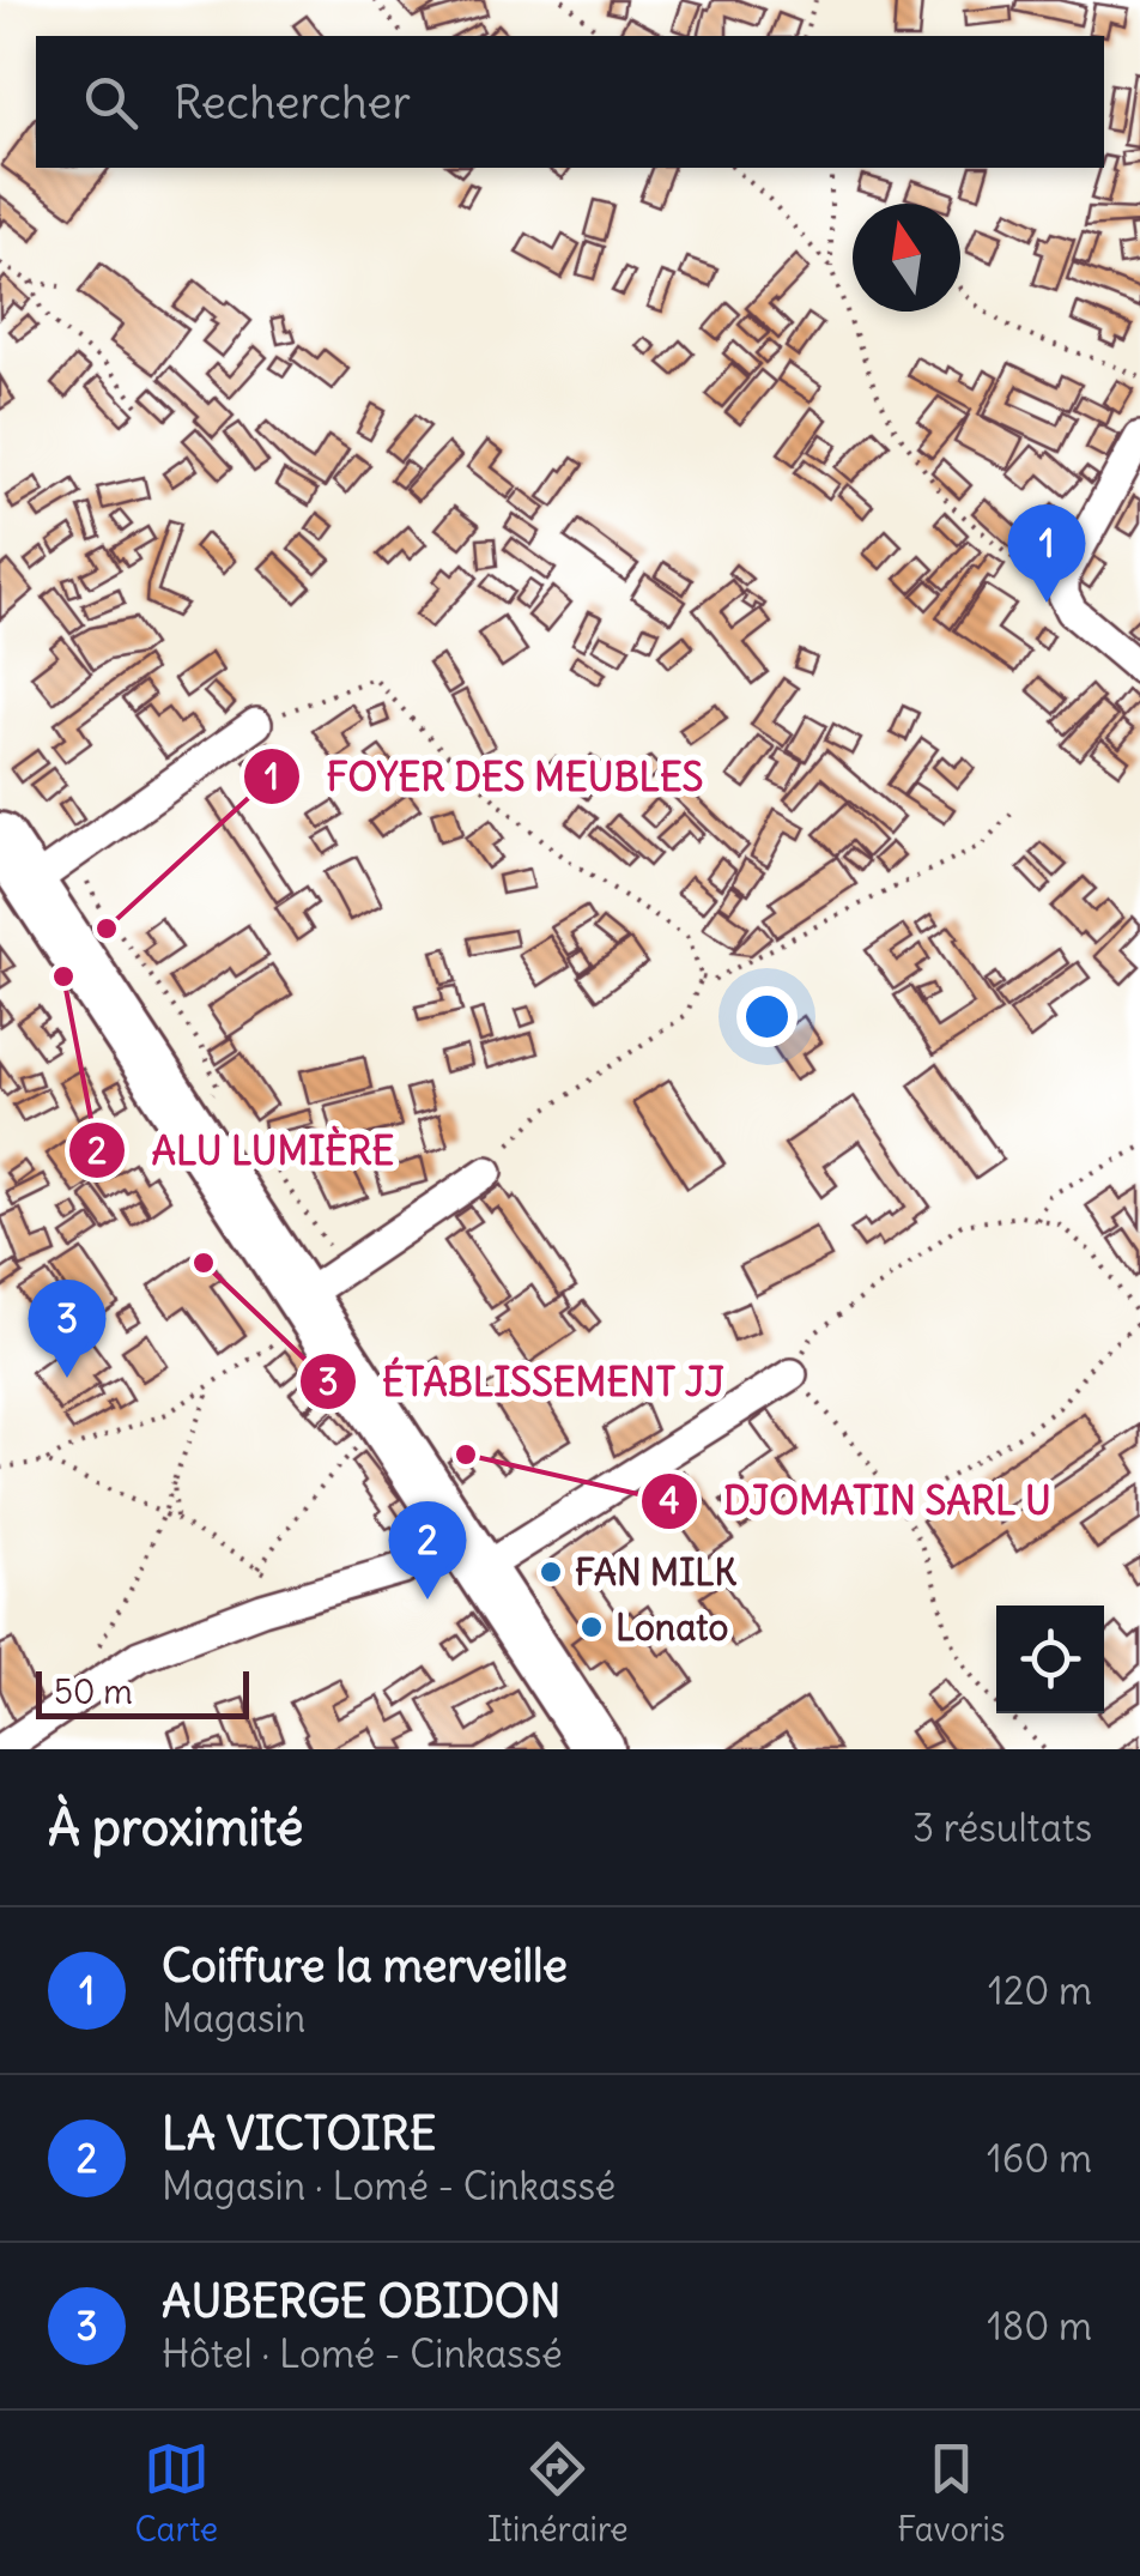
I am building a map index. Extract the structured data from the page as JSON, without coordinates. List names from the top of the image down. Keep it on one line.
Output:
{"places":["FOYER DES MEUBLES","ALU LUMIÈRE","ÉTABLISSEMENT JJ","DJOMATIN SARL U","FAN MILK","Lonato"],"scale_bar":"50 m","north":"top","page":{"search":"Rechercher","pins":["1","3","2"],"scale":"50 m","heading":["À proximité","3 résultats"],"list":[{"mark":"1","name":"Coiffure la merveille","note":"Magasin","value":"120 m"},{"mark":"2","name":"LA VICTOIRE","note":"Magasin · Lomé - Cinkassé","value":"160 m"},{"mark":"3","name":"AUBERGE OBIDON","note":"Hôtel · Lomé - Cinkassé","value":"180 m"}],"nav":["Carte","Itinéraire","Favoris"]}}
